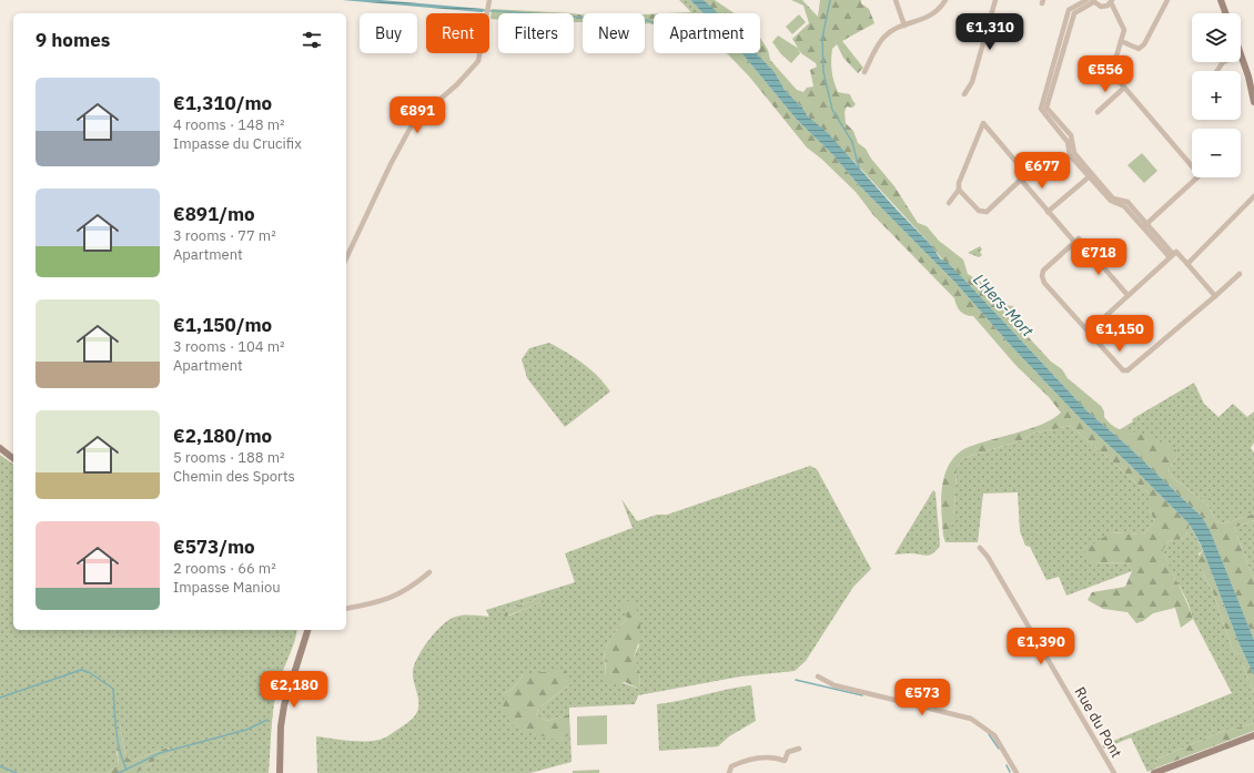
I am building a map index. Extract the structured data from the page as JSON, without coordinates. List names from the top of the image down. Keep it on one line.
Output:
{"streets":{"street":["Rue du Pont"]},"water":["L'Hers-Mort"],"page":{"map_buttons":["+","−"],"price":["€1,310","€556","€891","€677","€718","€1,150","€1,390","€2,180","€573"],"chip":["Buy","Rent","Filters","New","Apartment"],"heading":"9 homes","list":[{"name":"€1,310/mo","note":"4 rooms · 148 m² · Impasse du Crucifix"},{"name":"€891/mo","note":"3 rooms · 77 m² · Apartment"},{"name":"€1,150/mo","note":"3 rooms · 104 m² · Apartment"},{"name":"€2,180/mo","note":"5 rooms · 188 m² · Chemin des Sports"},{"name":"€573/mo","note":"2 rooms · 66 m² · Impasse Maniou"}]}}
